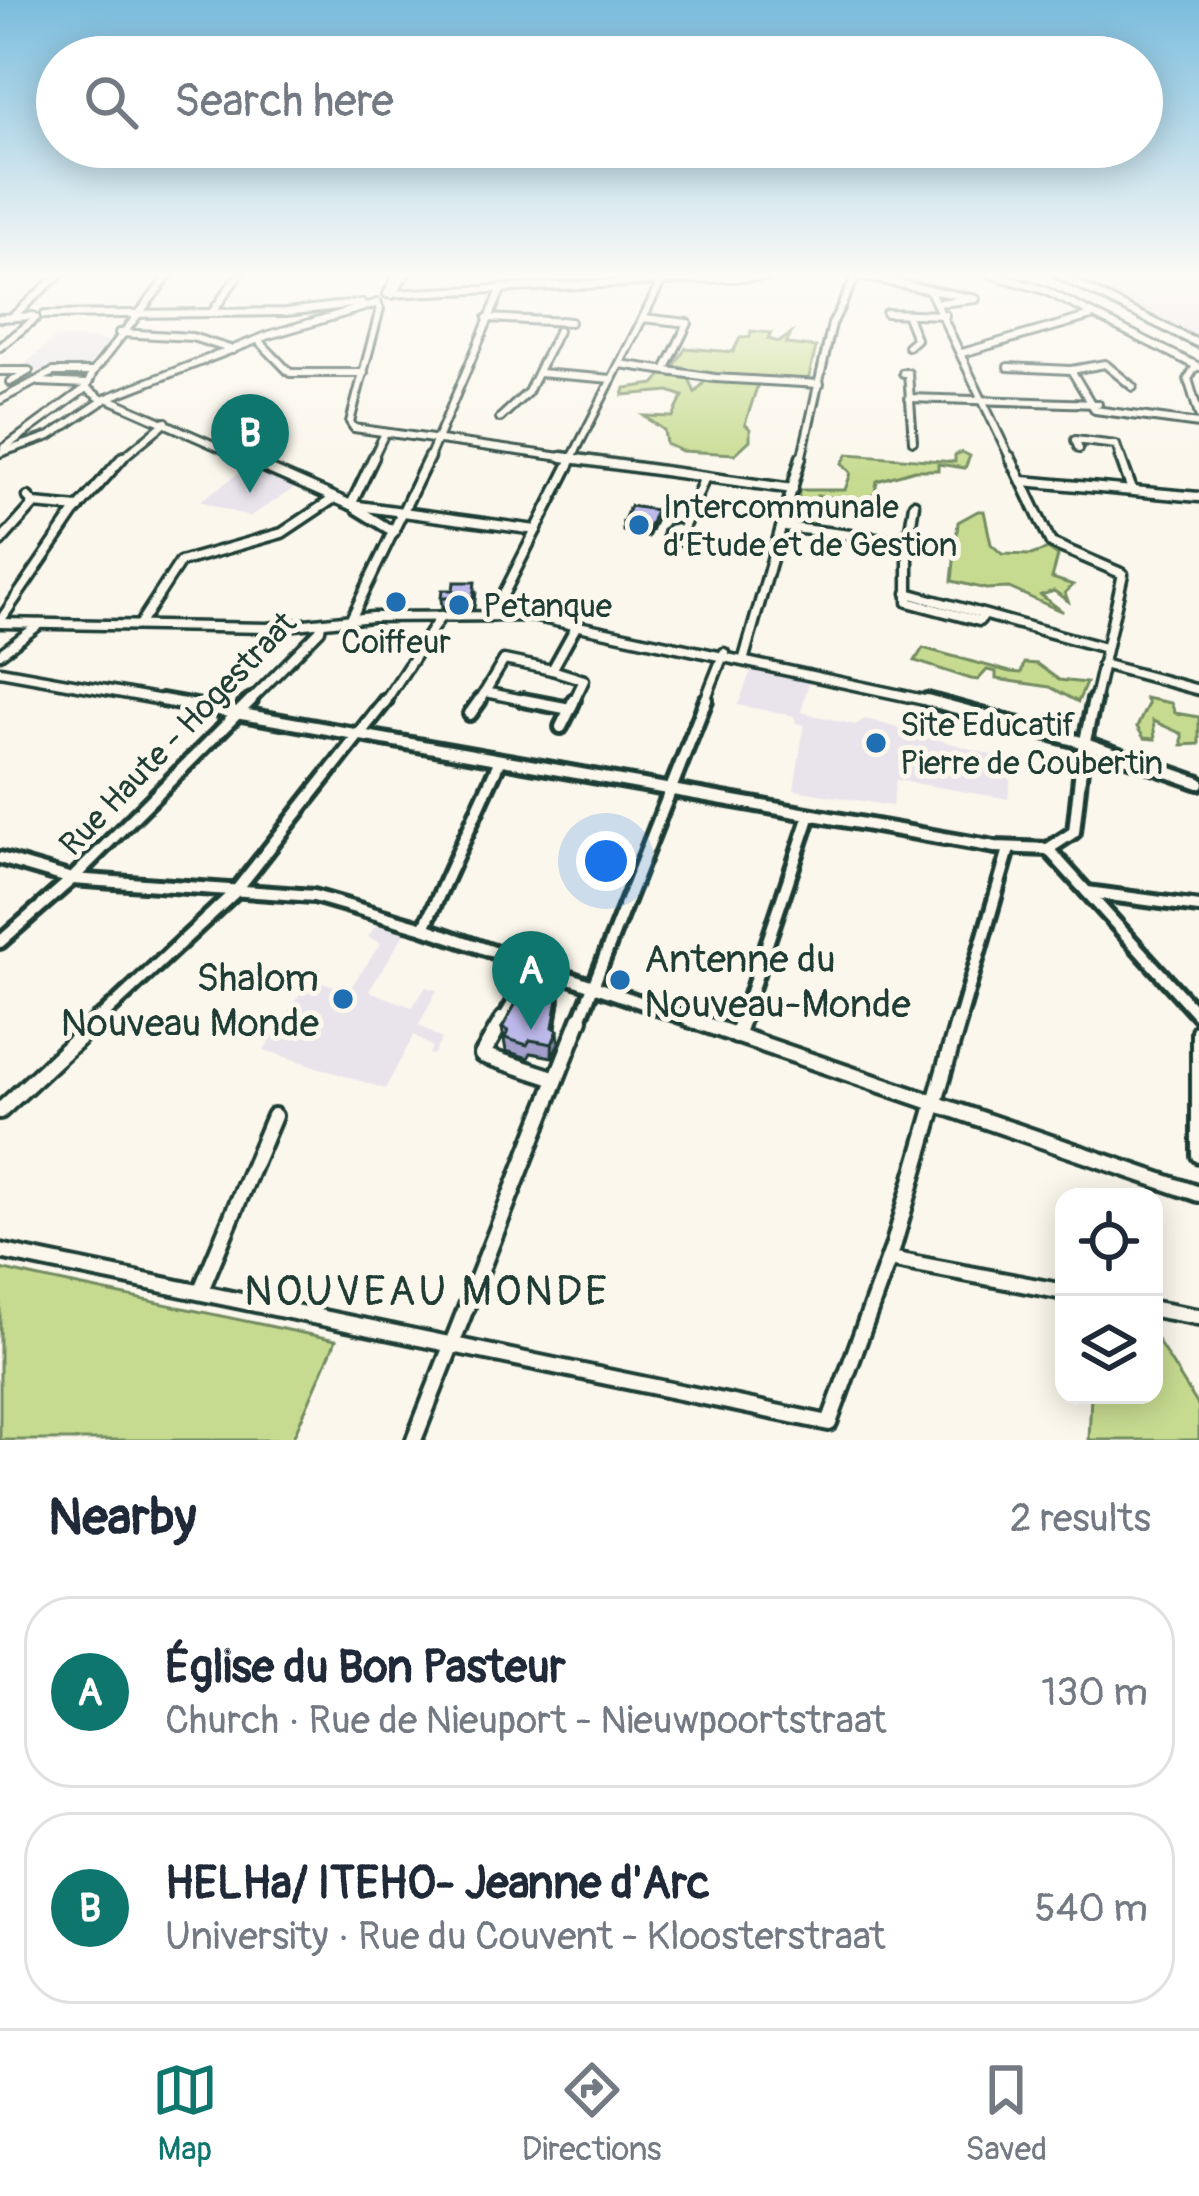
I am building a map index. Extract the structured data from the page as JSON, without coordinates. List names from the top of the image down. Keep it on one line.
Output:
{"streets":{"street":["Rue Haute - Hogestraat"]},"districts":["NOUVEAU MONDE"],"places":["Intercommunale d’Etude et de Gestion","Coiffeur","Petanque","Site Educatif Pierre de Coubertin","Antenne du Nouveau-Monde","Shalom Nouveau Monde"],"page":{"search":"Search here","pins":["B","A"],"heading":["Nearby","2 results"],"list":[{"mark":"A","name":"Église du Bon Pasteur","note":"Church · Rue de Nieuport - Nieuwpoortstraat","value":"130 m"},{"mark":"B","name":"HELHa/ ITEHO- Jeanne d'Arc","note":"University · Rue du Couvent - Kloosterstraat","value":"540 m"}],"nav":["Map","Directions","Saved"]}}
